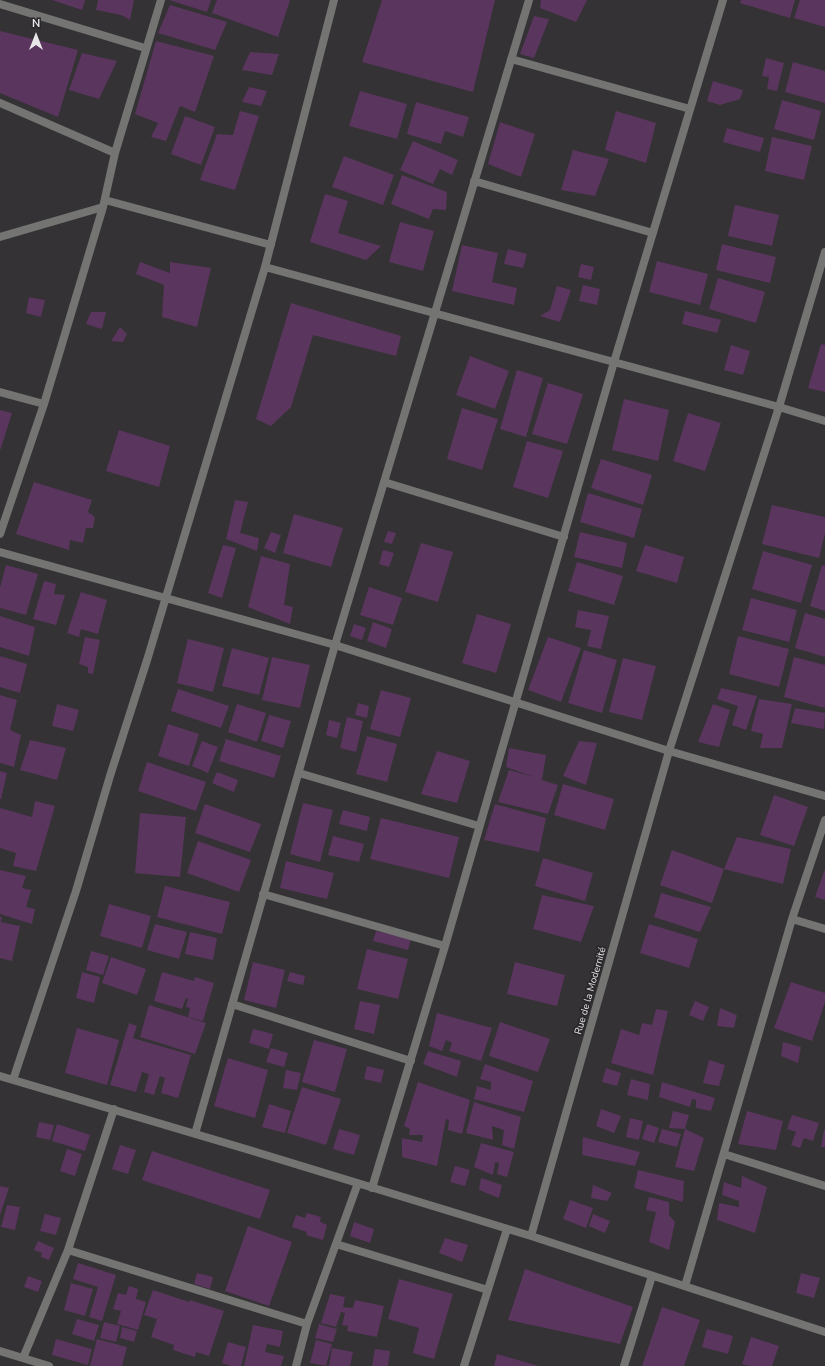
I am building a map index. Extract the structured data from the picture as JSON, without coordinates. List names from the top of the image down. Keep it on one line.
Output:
{"streets":{"street":["Rue de la Modernité"]},"north":"top"}
